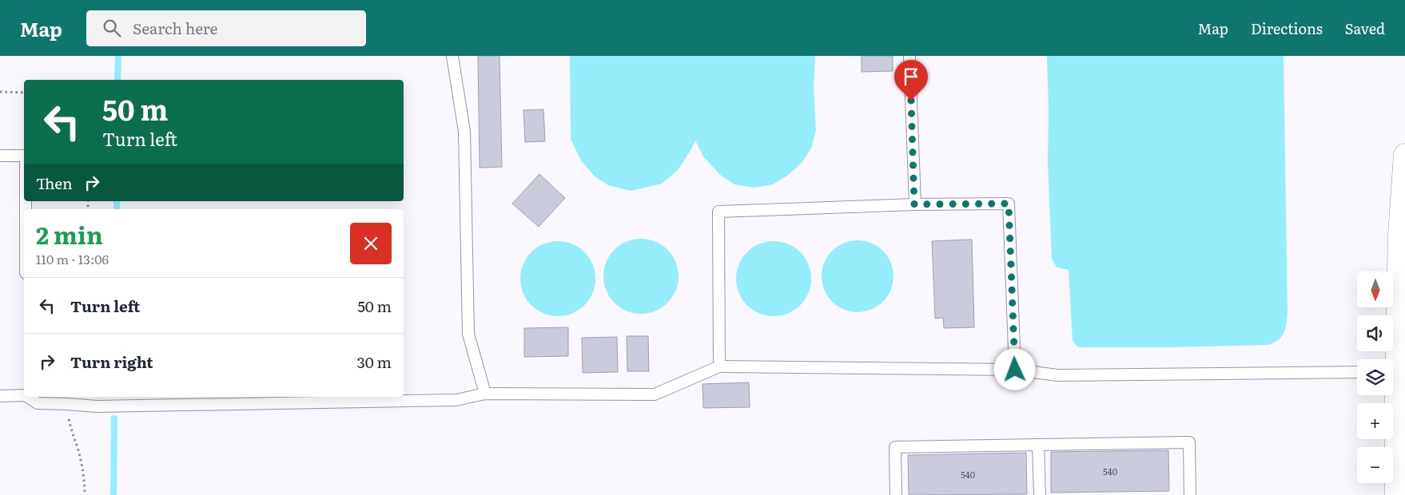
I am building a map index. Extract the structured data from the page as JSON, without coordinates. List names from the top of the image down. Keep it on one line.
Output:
{"house_numbers":["540","540"],"north":"bottom","page":{"header":"Map","search":"Search here","nav":["Map","Directions","Saved"],"turn":["50 m","Turn left"],"then":"Then","heading":["2 min","110 m · 13:06"],"map_buttons":["+","−"],"list":[{"name":"Turn left","value":"50 m"},{"name":"Turn right","value":"30 m"}]}}
